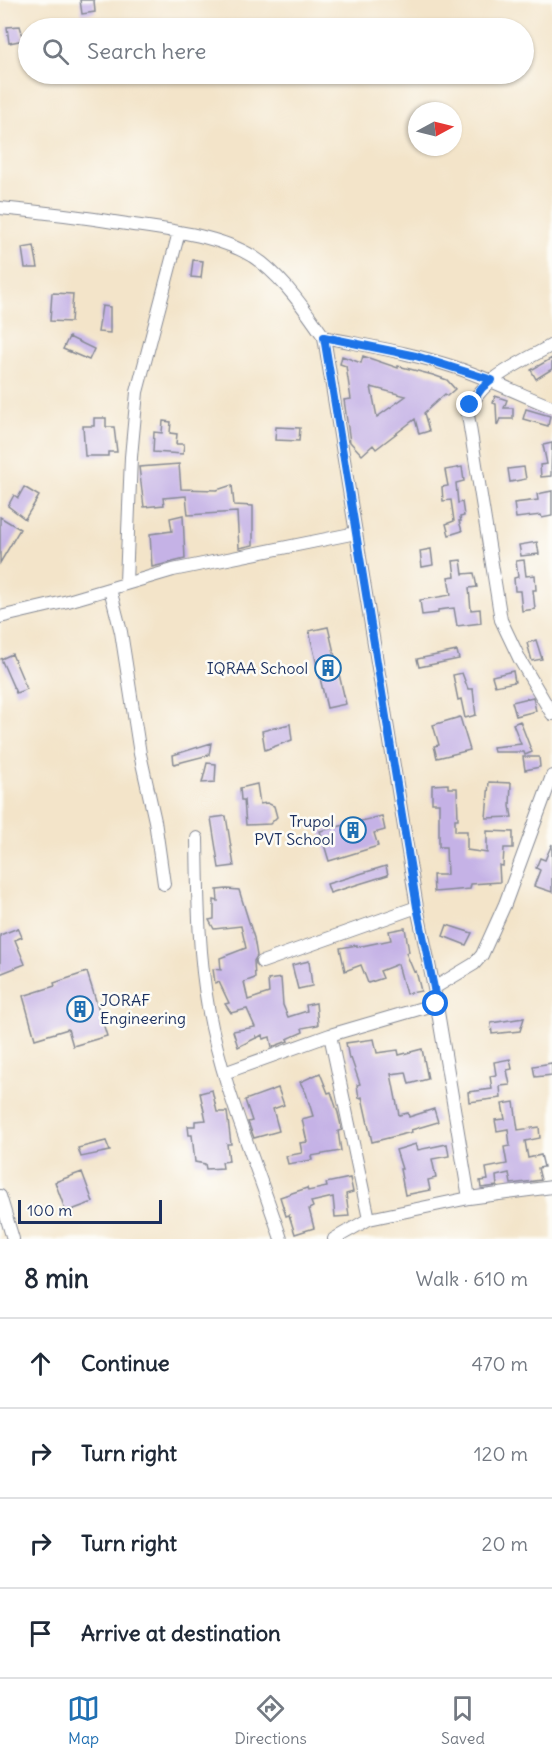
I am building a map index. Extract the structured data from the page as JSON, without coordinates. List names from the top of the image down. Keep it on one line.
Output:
{"places":{"building":["IQRAA School","Trupol PVT School","JORAF Engineering"]},"scale_bar":"100 m","north":"right","page":{"search":"Search here","scale":"100 m","heading":["8 min","Walk · 610 m"],"list":[["Continue","470 m"],["Turn right","120 m"],["Turn right","20 m"],"Arrive at destination"],"nav":["Map","Directions","Saved"]}}
